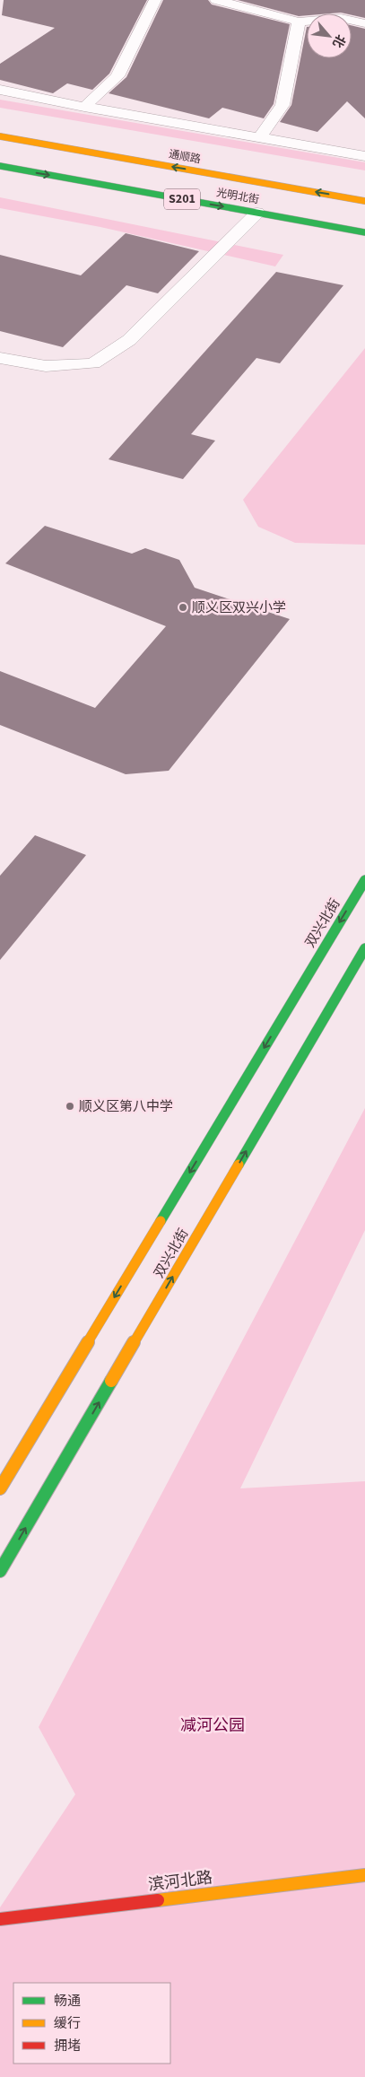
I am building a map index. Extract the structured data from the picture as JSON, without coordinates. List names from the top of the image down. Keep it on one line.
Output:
{"streets":{"street":["通顺路","光明北街","S201","双兴北街","滨河北路"]},"parks":["减河公园"],"places":["顺义区双兴小学","顺义区第八中学"],"legend":["畅通","缓行","拥堵"],"north":"bottom right"}
